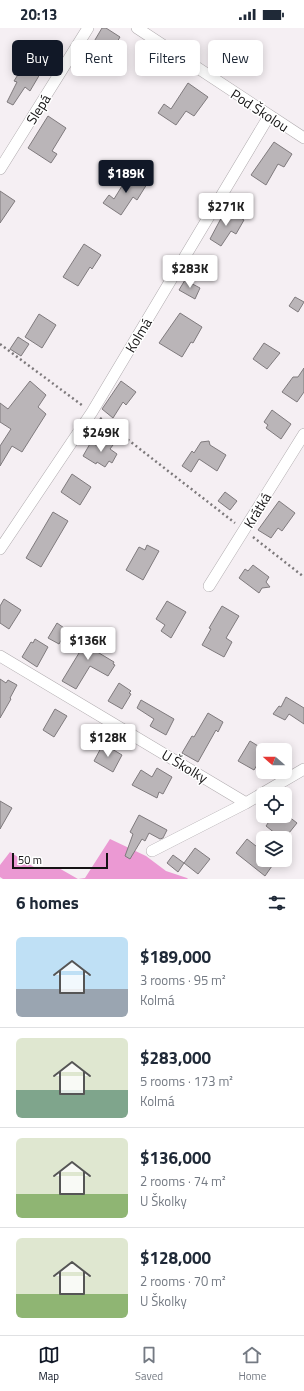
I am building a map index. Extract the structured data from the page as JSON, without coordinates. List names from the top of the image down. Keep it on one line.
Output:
{"streets":{"street":["Slepá","Pod Školou","Kolmá","Krátká","U Školky"]},"crossings":[["Pod Školou","Kolmá"]],"scale_bar":"50 m","north":"left","page":{"status":"20:13","chip":["Buy","Rent","Filters","New"],"price":["$189K","$271K","$283K","$249K","$136K","$128K"],"scale":"50 m","heading":"6 homes","list":[{"name":"$189,000","note":"3 rooms · 95 m² · Kolmá"},{"name":"$283,000","note":"5 rooms · 173 m² · Kolmá"},{"name":"$136,000","note":"2 rooms · 74 m² · U Školky"},{"name":"$128,000","note":"2 rooms · 70 m² · U Školky"}],"tabs":["Map","Saved","Home"]}}
